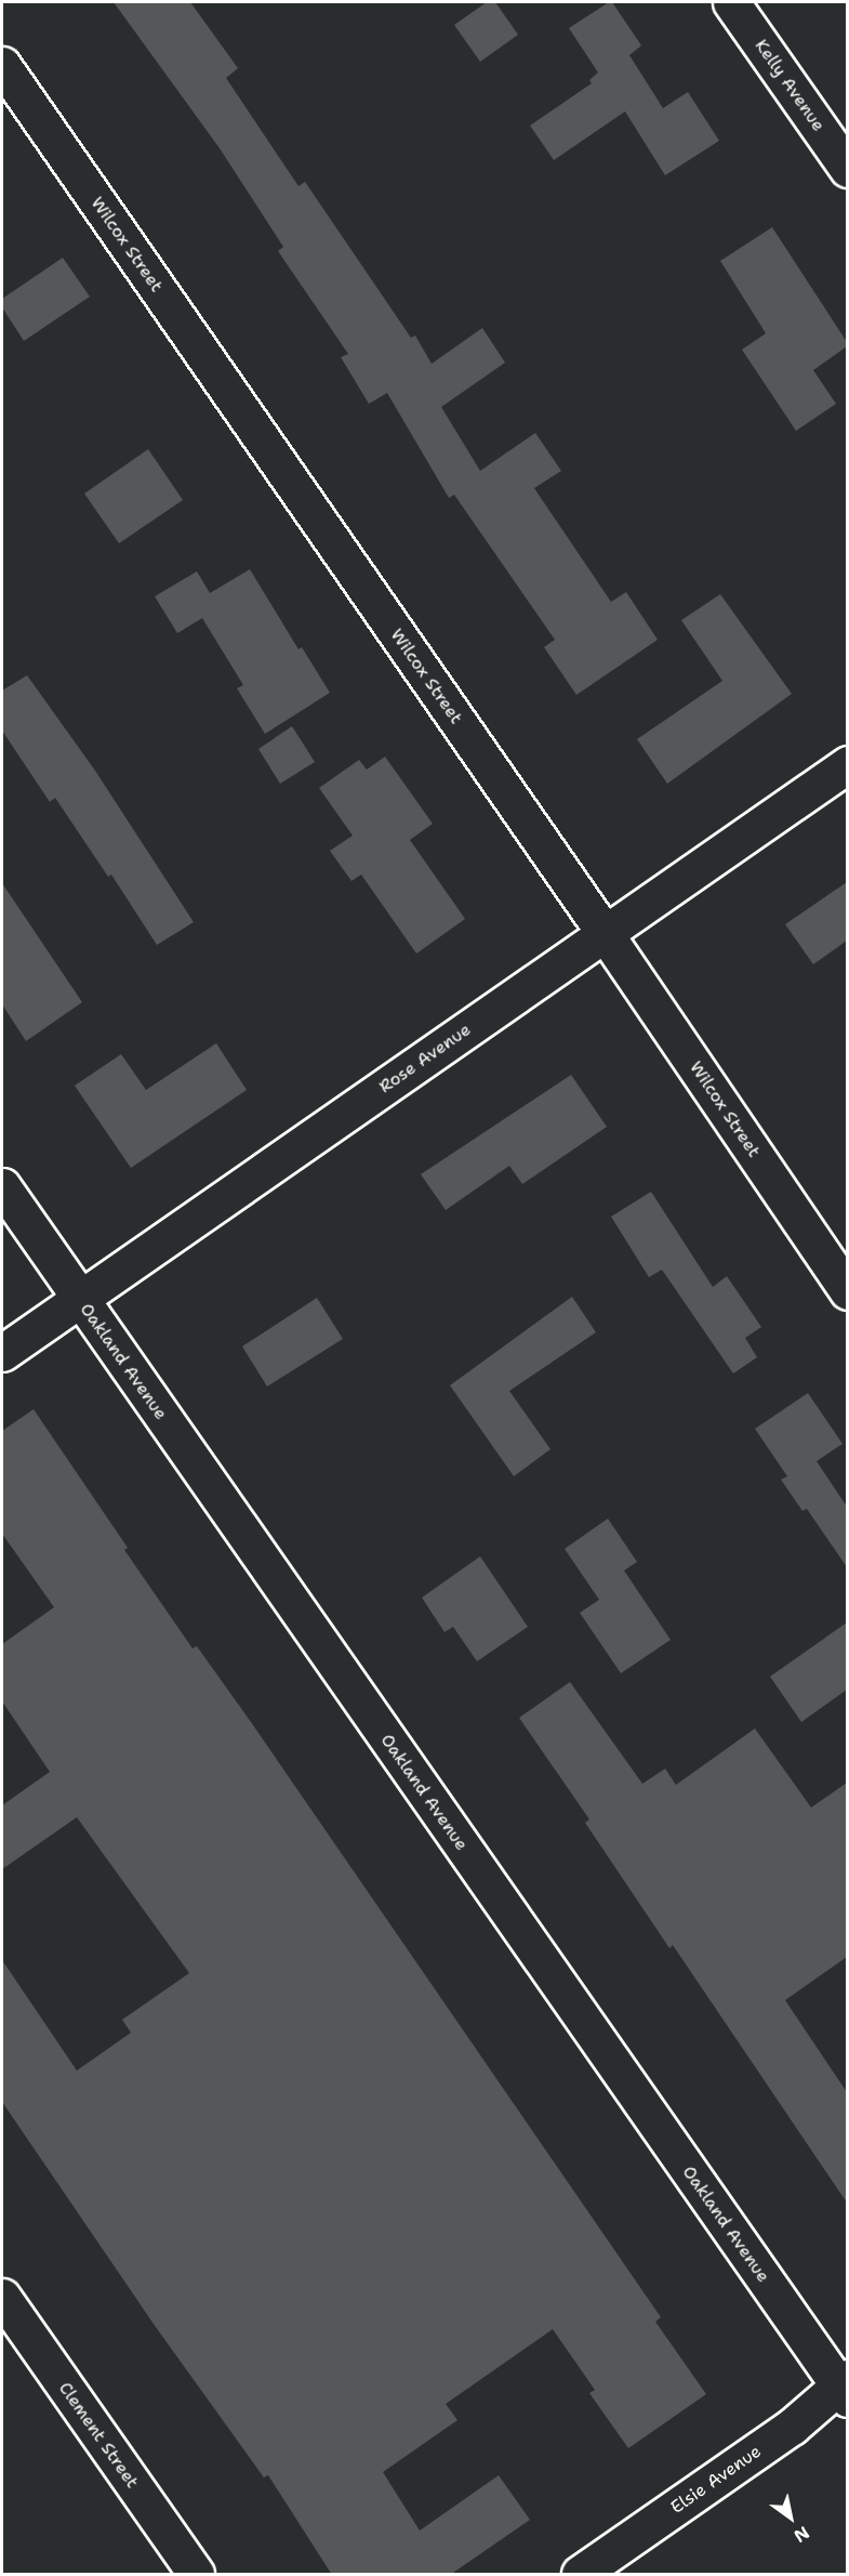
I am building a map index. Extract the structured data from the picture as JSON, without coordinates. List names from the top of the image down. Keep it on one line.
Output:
{"streets":{"street":["Kelly Avenue","Wilcox Street","Rose Avenue","Oakland Avenue","Clement Street","Elsie Avenue"]},"crossings":[["Wilcox Street","Rose Avenue"],["Rose Avenue","Oakland Avenue"],["Oakland Avenue","Elsie Avenue"]],"north":"bottom right"}
